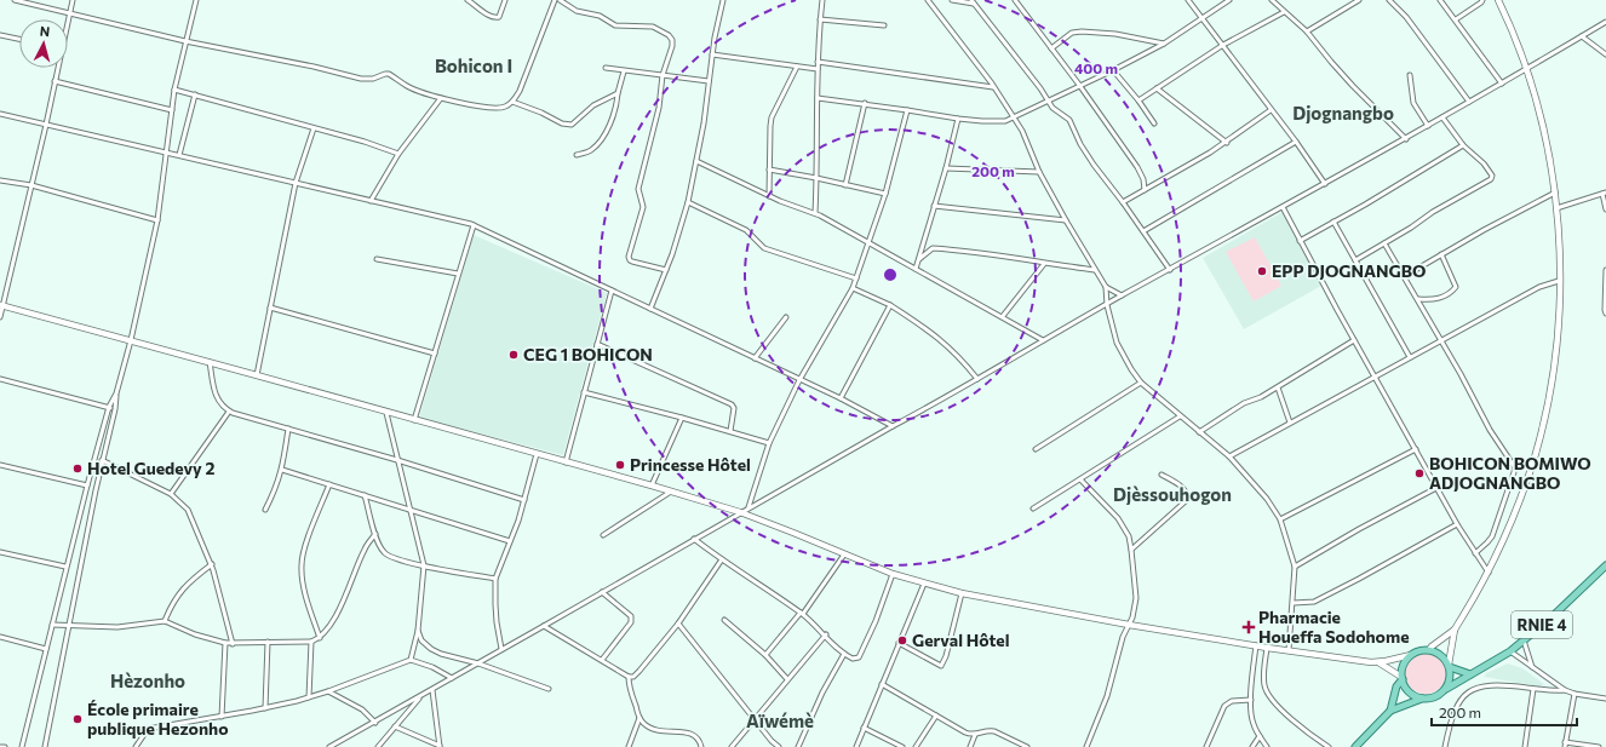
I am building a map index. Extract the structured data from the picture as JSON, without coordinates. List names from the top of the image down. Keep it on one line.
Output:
{"streets":{"main road":["RNIE 4"]},"districts":["Bohicon I","Djognangbo","Djèssouhogon","Hèzonho","Aïwémè"],"places":{"other":["EPP DJOGNANGBO","CEG 1 BOHICON","Princesse Hôtel","Hotel Guedevy 2","BOHICON BOMIWO ADJOGNANGBO","Gerval Hôtel","École primaire publique Hezonho"],"health":["Pharmacie Houeffa Sodohome"]},"scale_bar":"200 m","north":"top","rings":["400 m","200 m"]}
